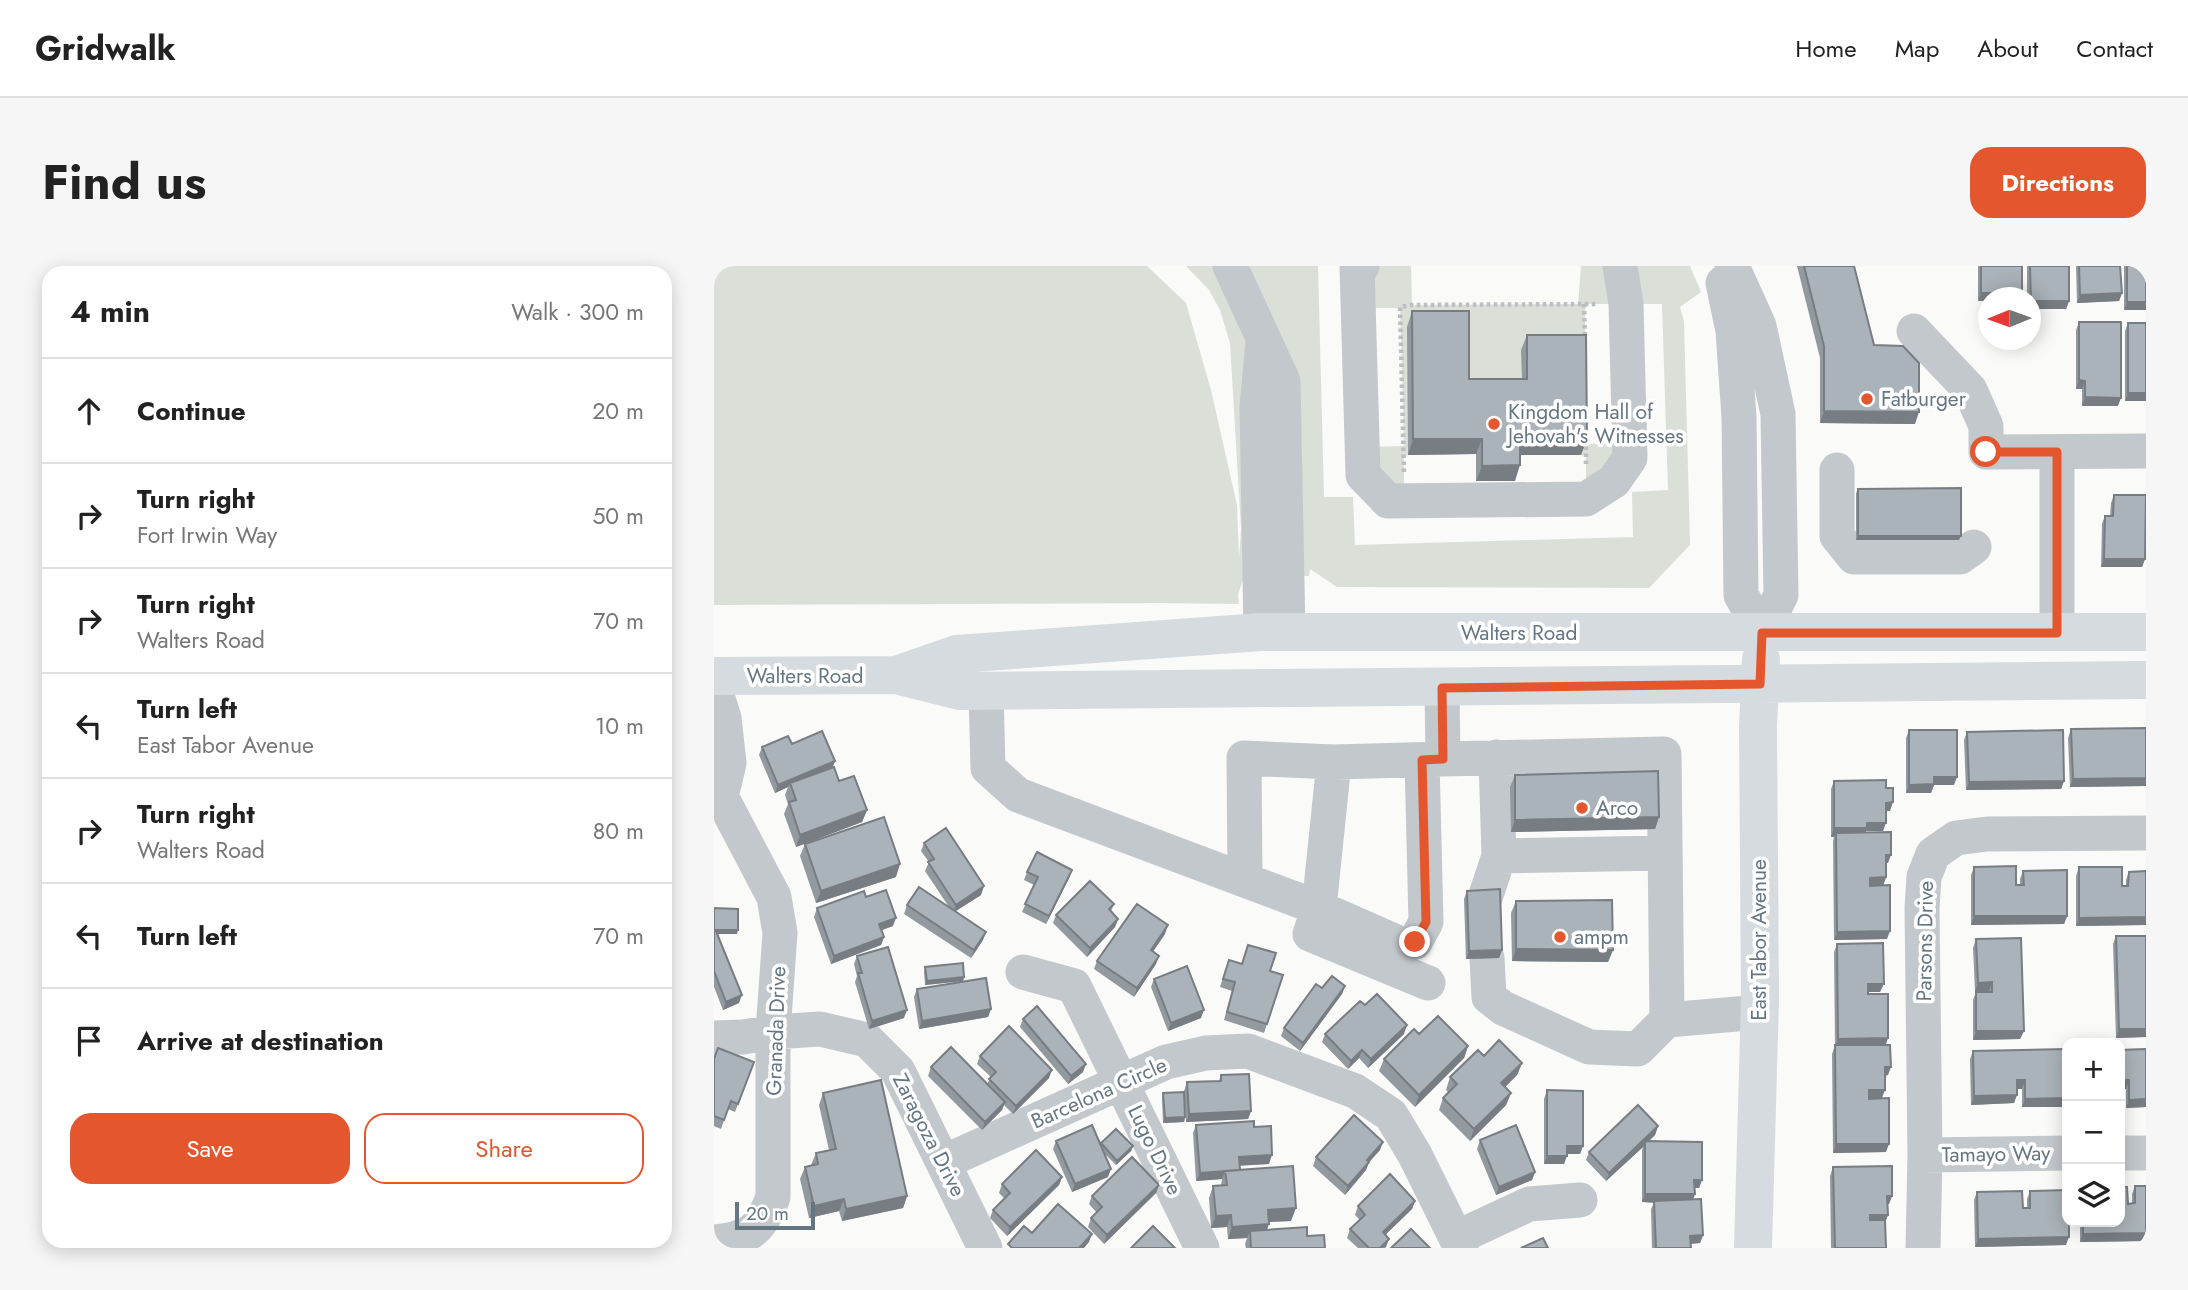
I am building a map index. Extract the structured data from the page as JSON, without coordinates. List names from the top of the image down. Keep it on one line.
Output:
{"streets":{"main road":["Walters Road","East Tabor Avenue"],"street":["Parsons Drive","Granada Drive","Barcelona Circle","Zaragoza Drive","Lugo Drive","Tamayo Way"]},"crossings":[["Walters Road","East Tabor Avenue"],["Parsons Drive","Tamayo Way"],["Granada Drive","Zaragoza Drive"],["Barcelona Circle","Zaragoza Drive"],["Barcelona Circle","Lugo Drive"]],"places":["Fatburger","Kingdom Hall of Jehovah's Witnesses","Arco","ampm"],"scale_bar":"20 m","north":"left","page":{"header":"Gridwalk","nav":["Home","Map","About","Contact"],"title":"Find us","buttons":["Directions",["Save","Share"]],"heading":["4 min","Walk · 300 m"],"list":[["Continue","20 m"],["Turn right","Fort Irwin Way","50 m"],["Turn right","Walters Road","70 m"],["Turn left","East Tabor Avenue","10 m"],["Turn right","Walters Road","80 m"],["Turn left","70 m"],"Arrive at destination"],"map_buttons":["+","−"],"scale":"20 m"}}
